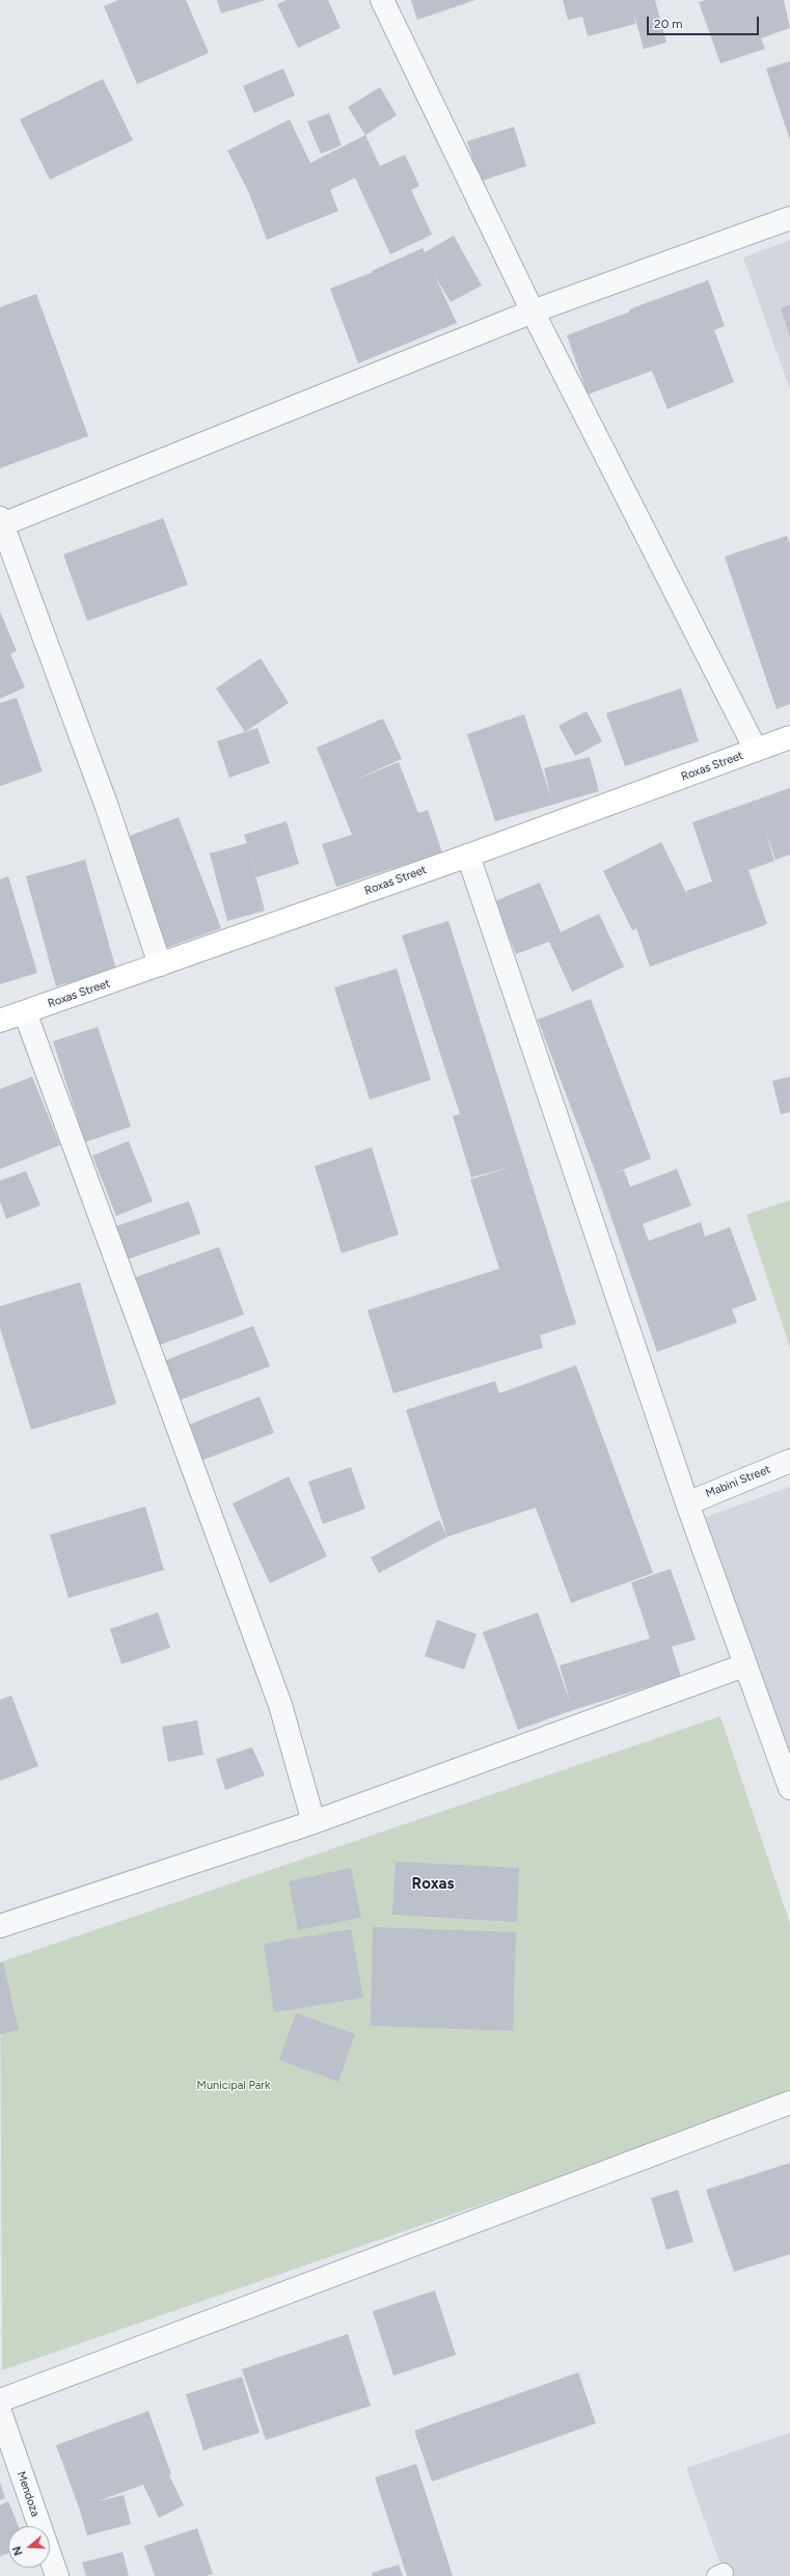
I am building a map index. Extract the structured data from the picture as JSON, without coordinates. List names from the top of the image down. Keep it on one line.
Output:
{"streets":{"main road":["Roxas Street"],"street":["Mabini Street","Mendoza"]},"districts":["Roxas"],"parks":["Municipal Park"],"scale_bar":"20 m","north":"left"}
